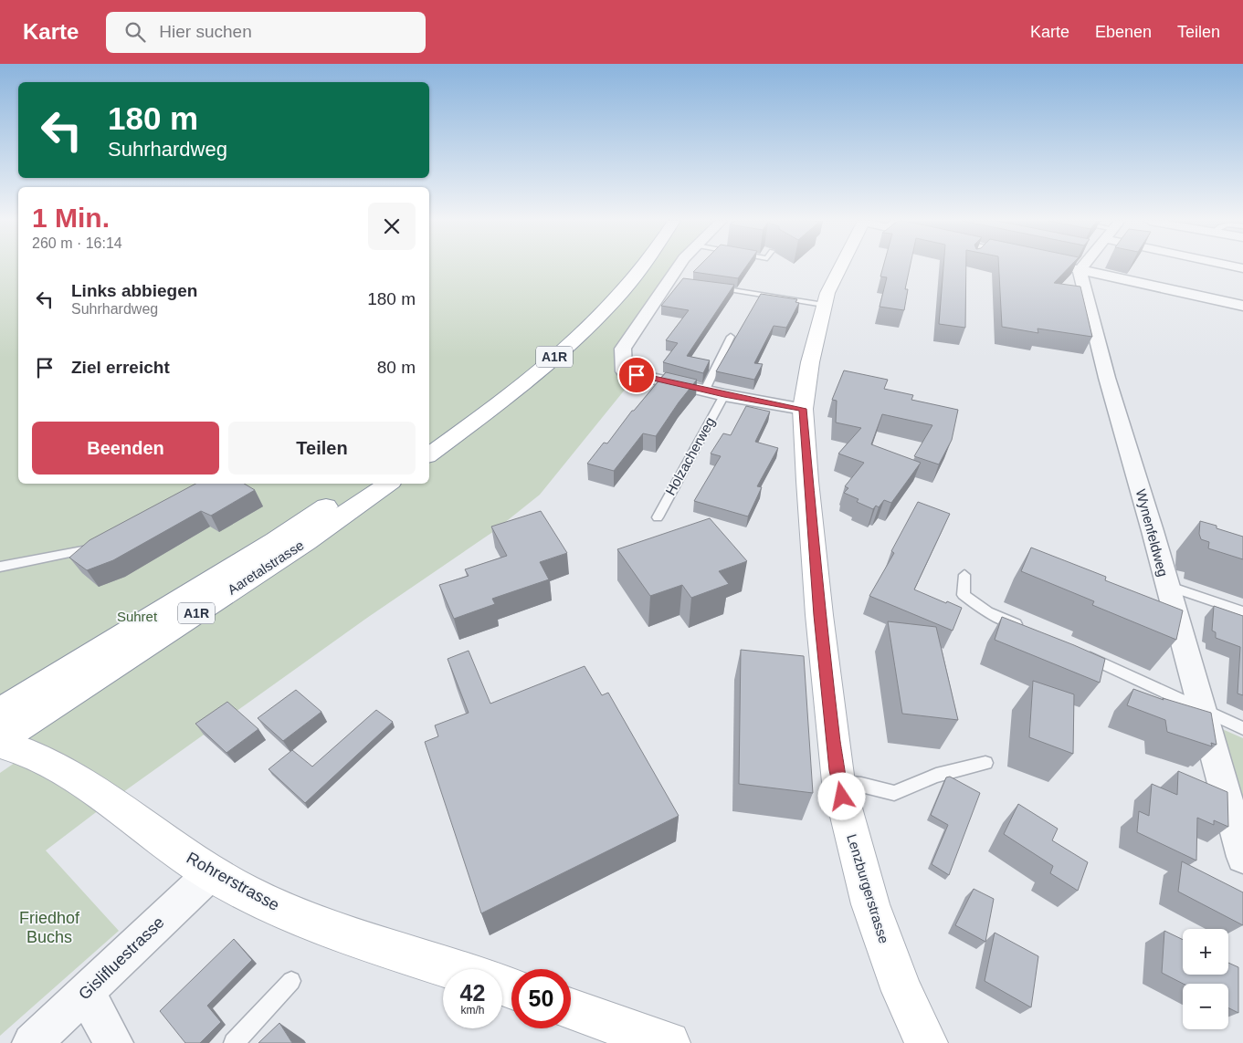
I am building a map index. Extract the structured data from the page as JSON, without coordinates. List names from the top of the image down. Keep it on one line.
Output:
{"streets":{"main road":["A1R","Aaretalstrasse","Rohrerstrasse","Lenzburgerstrasse"],"street":["Wynenfeldweg","Gislifluestrasse"],"lane":["Holzacherweg"]},"crossings":[["Aaretalstrasse","Rohrerstrasse"],["Rohrerstrasse","Gislifluestrasse"]],"parks":["Suhret","Friedhof Buchs"],"page":{"header":"Karte","search":"Hier suchen","nav":["Karte","Ebenen","Teilen"],"turn":["180 m","Suhrhardweg"],"heading":["1 Min.","260 m · 16:14"],"list":[{"name":"Links abbiegen","note":"Suhrhardweg","value":"180 m"},{"name":"Ziel erreicht","value":"80 m"}],"buttons":["Beenden","Teilen"],"map_buttons":["+","−"],"speed":"42 km/h","limit":"50"}}
